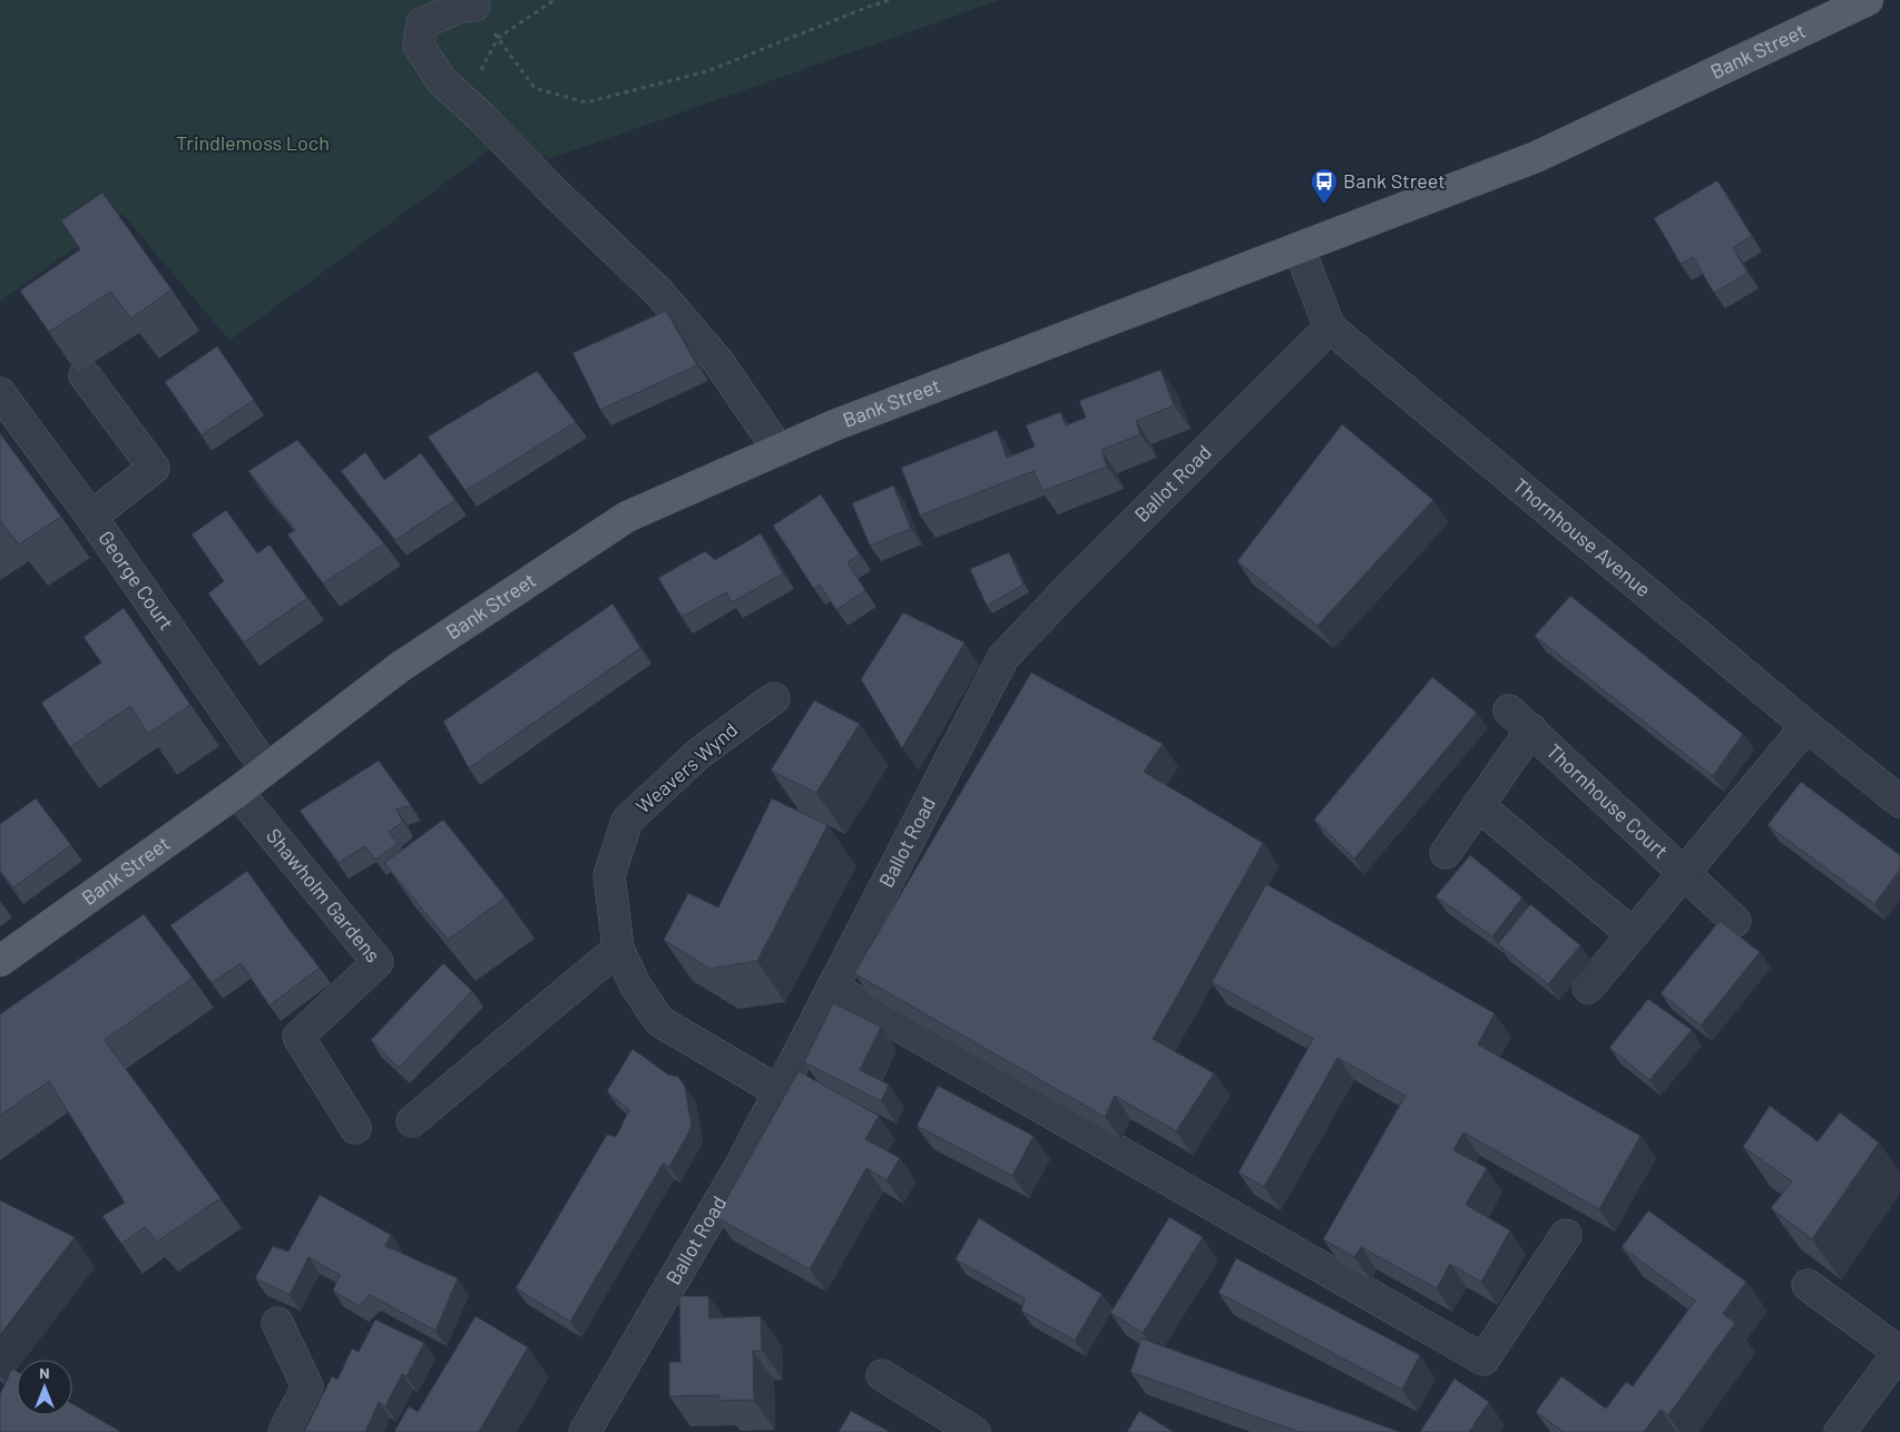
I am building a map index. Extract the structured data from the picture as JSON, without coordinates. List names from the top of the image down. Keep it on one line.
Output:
{"streets":{"main road":["Bank Street"],"street":["Ballot Road","Thornhouse Avenue","George Court","Weavers Wynd","Thornhouse Court","Shawholm Gardens"]},"crossings":[["Bank Street","Thornhouse Avenue"],["Bank Street","George Court"],["Bank Street","Shawholm Gardens"],["Ballot Road","Thornhouse Avenue"],["Ballot Road","Weavers Wynd"],["Thornhouse Avenue","Thornhouse Court"]],"parks":["Trindlemoss Loch"],"places":{"bus stop":["Bank Street"]},"north":"top"}
